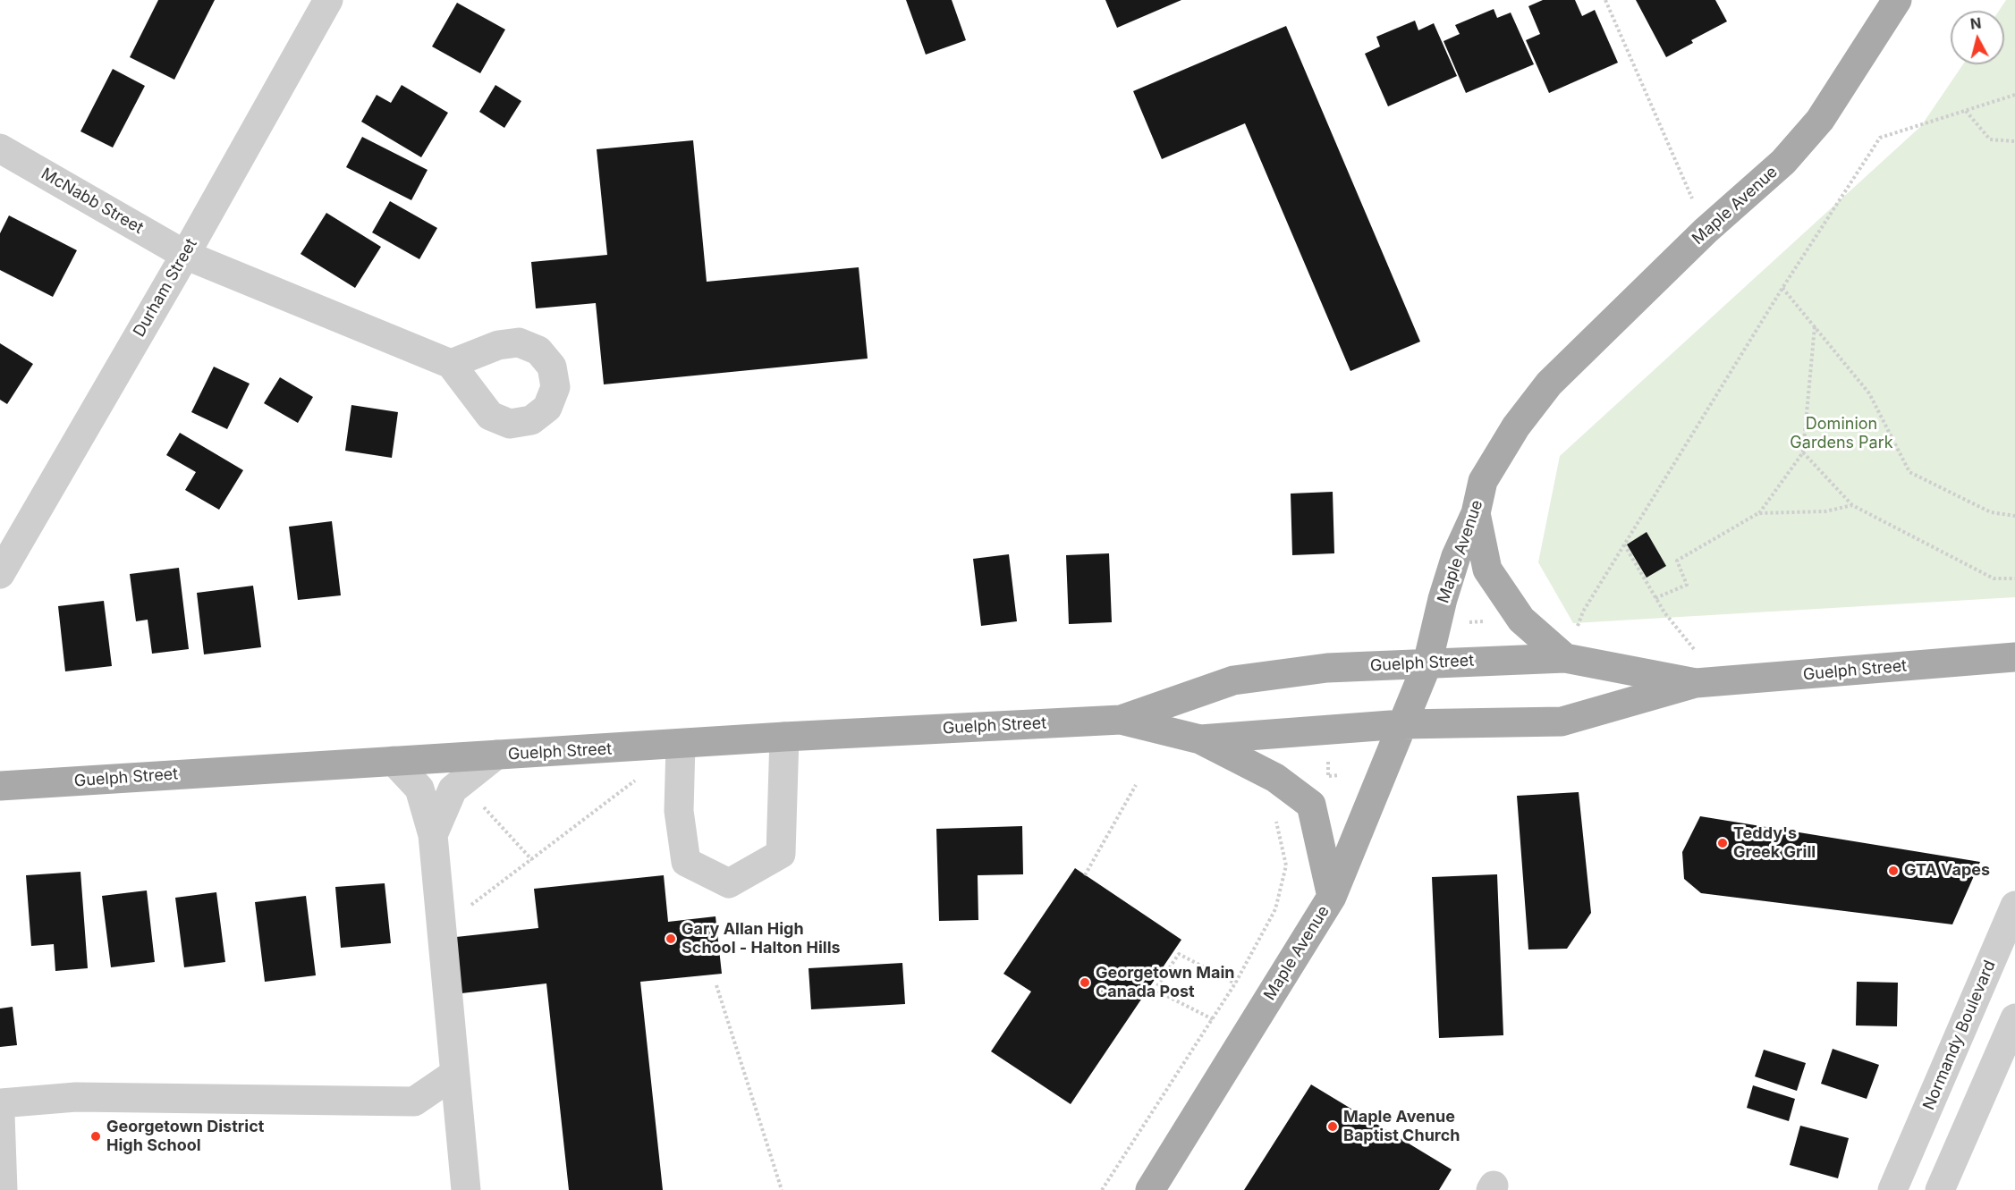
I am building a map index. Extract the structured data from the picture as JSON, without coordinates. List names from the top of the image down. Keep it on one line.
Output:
{"streets":{"main road":["Maple Avenue","Guelph Street"],"street":["McNabb Street","Durham Street","Normandy Boulevard"]},"crossings":[["McNabb Street","Durham Street"],["Maple Avenue","Guelph Street"]],"parks":["Dominion Gardens Park"],"places":["Teddy's Greek Grill","GTA Vapes","Gary Allan High School - Halton Hills","Georgetown Main Canada Post","Maple Avenue Baptist Church","Georgetown District High School"],"north":"top"}
